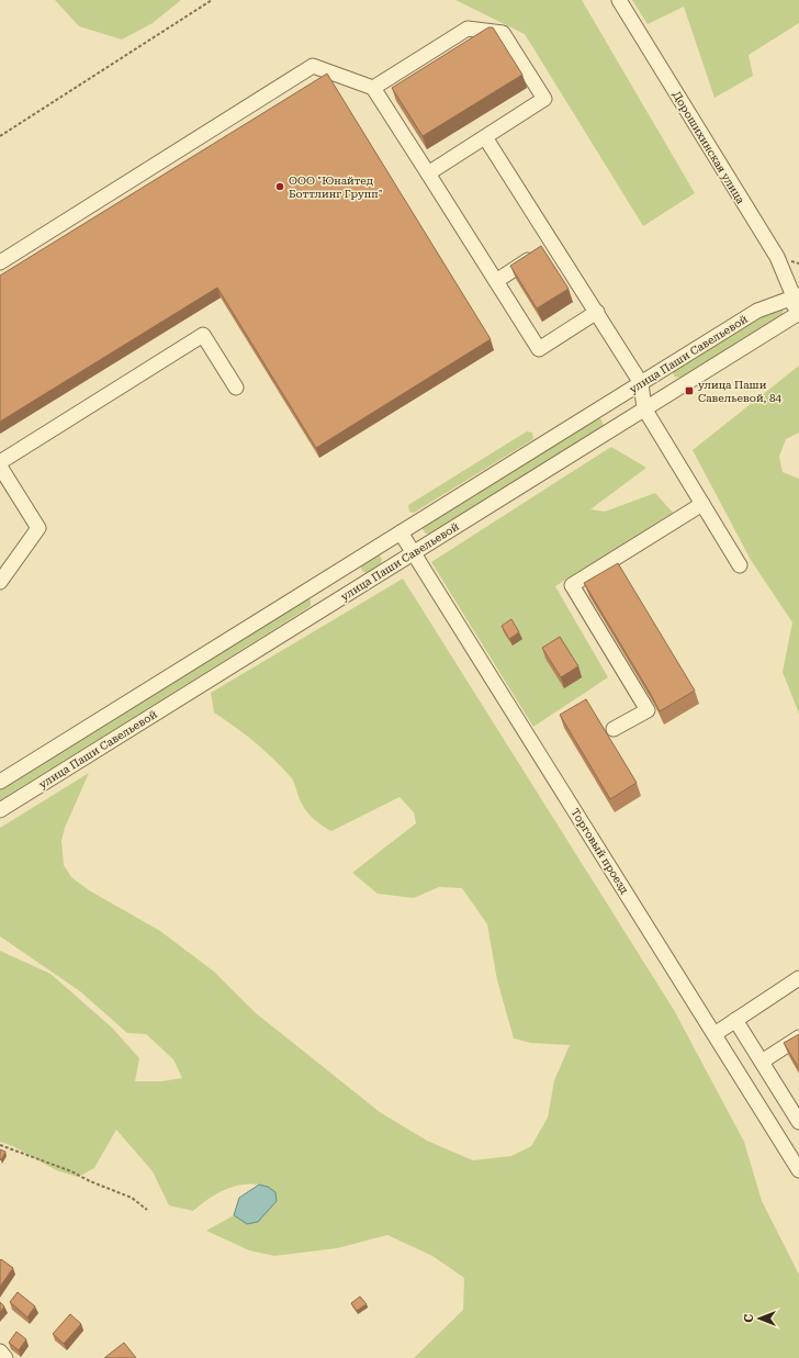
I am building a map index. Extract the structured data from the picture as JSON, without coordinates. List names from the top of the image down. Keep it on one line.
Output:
{"streets":{"street":["Дорошихинская улица","улица Паши Савельевой","Торговый проезд"]},"crossings":[["Дорошихинская улица","улица Паши Савельевой"],["улица Паши Савельевой","Торговый проезд"]],"places":{"other":["ООО \"Юнайтед Боттлинг Групп\""],"transit":["улица Паши Савельевой, 84"]},"north":"left"}
